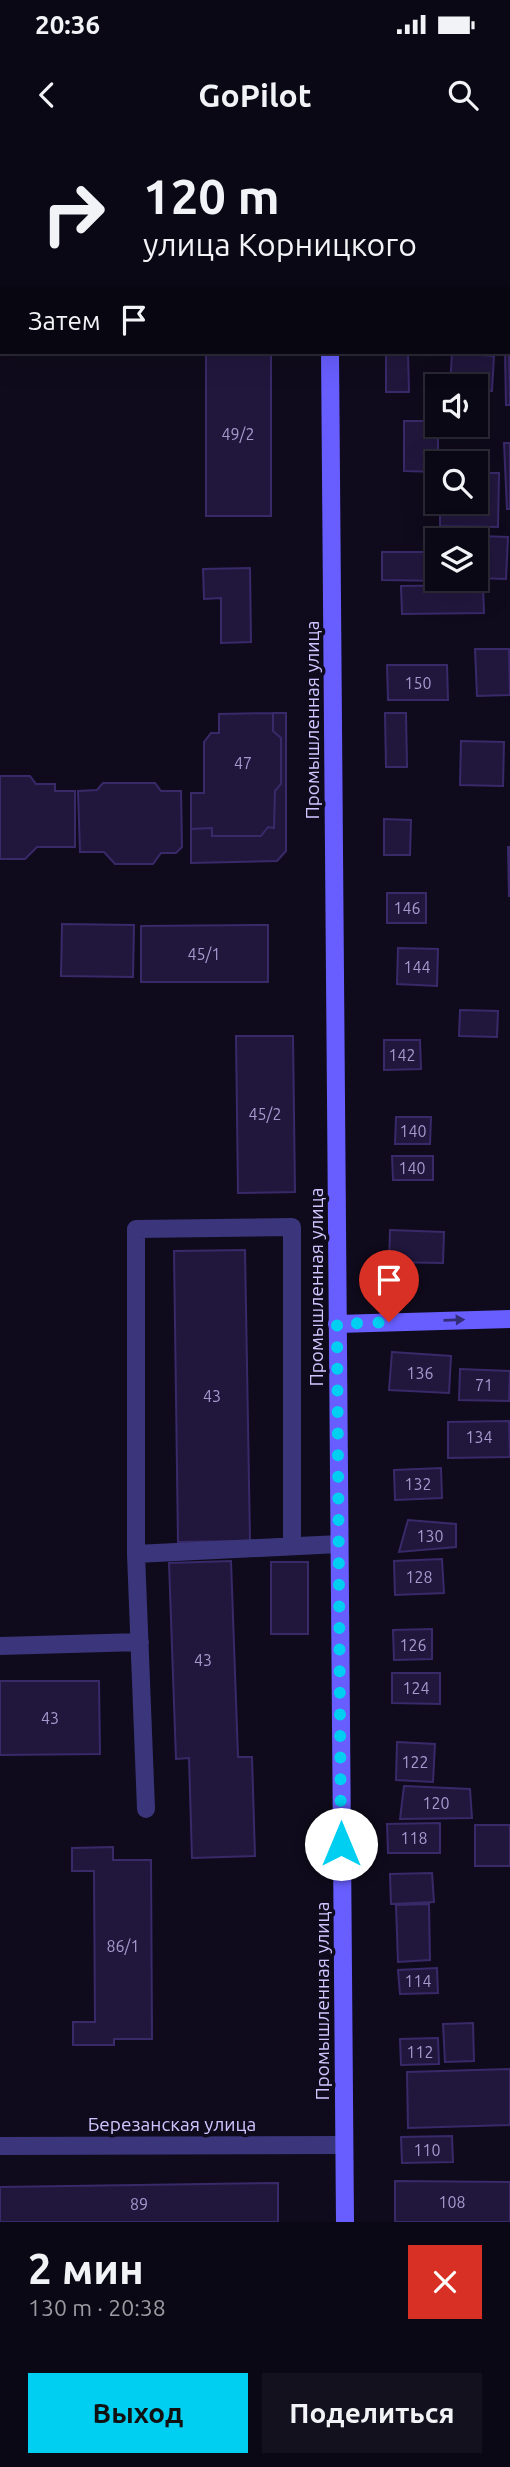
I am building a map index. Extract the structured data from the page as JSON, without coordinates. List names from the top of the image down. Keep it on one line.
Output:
{"streets":{"main road":["Промышленная улица"],"street":["Березанская улица"]},"crossings":[["Промышленная улица","Березанская улица"]],"house_numbers":["49/2","150","47","146","45/1","144","142","45/2","140","140","136","71","43","134","132","130","128","126","43","124","43","122","120","118","86/1","114","112","110","108","89"],"page":{"status":"20:36","header":"GoPilot","turn":["120 m","улица Корницкого"],"then":"Затем","heading":["2 мин","130 m · 20:38"],"buttons":["Выход","Поделиться"]}}
